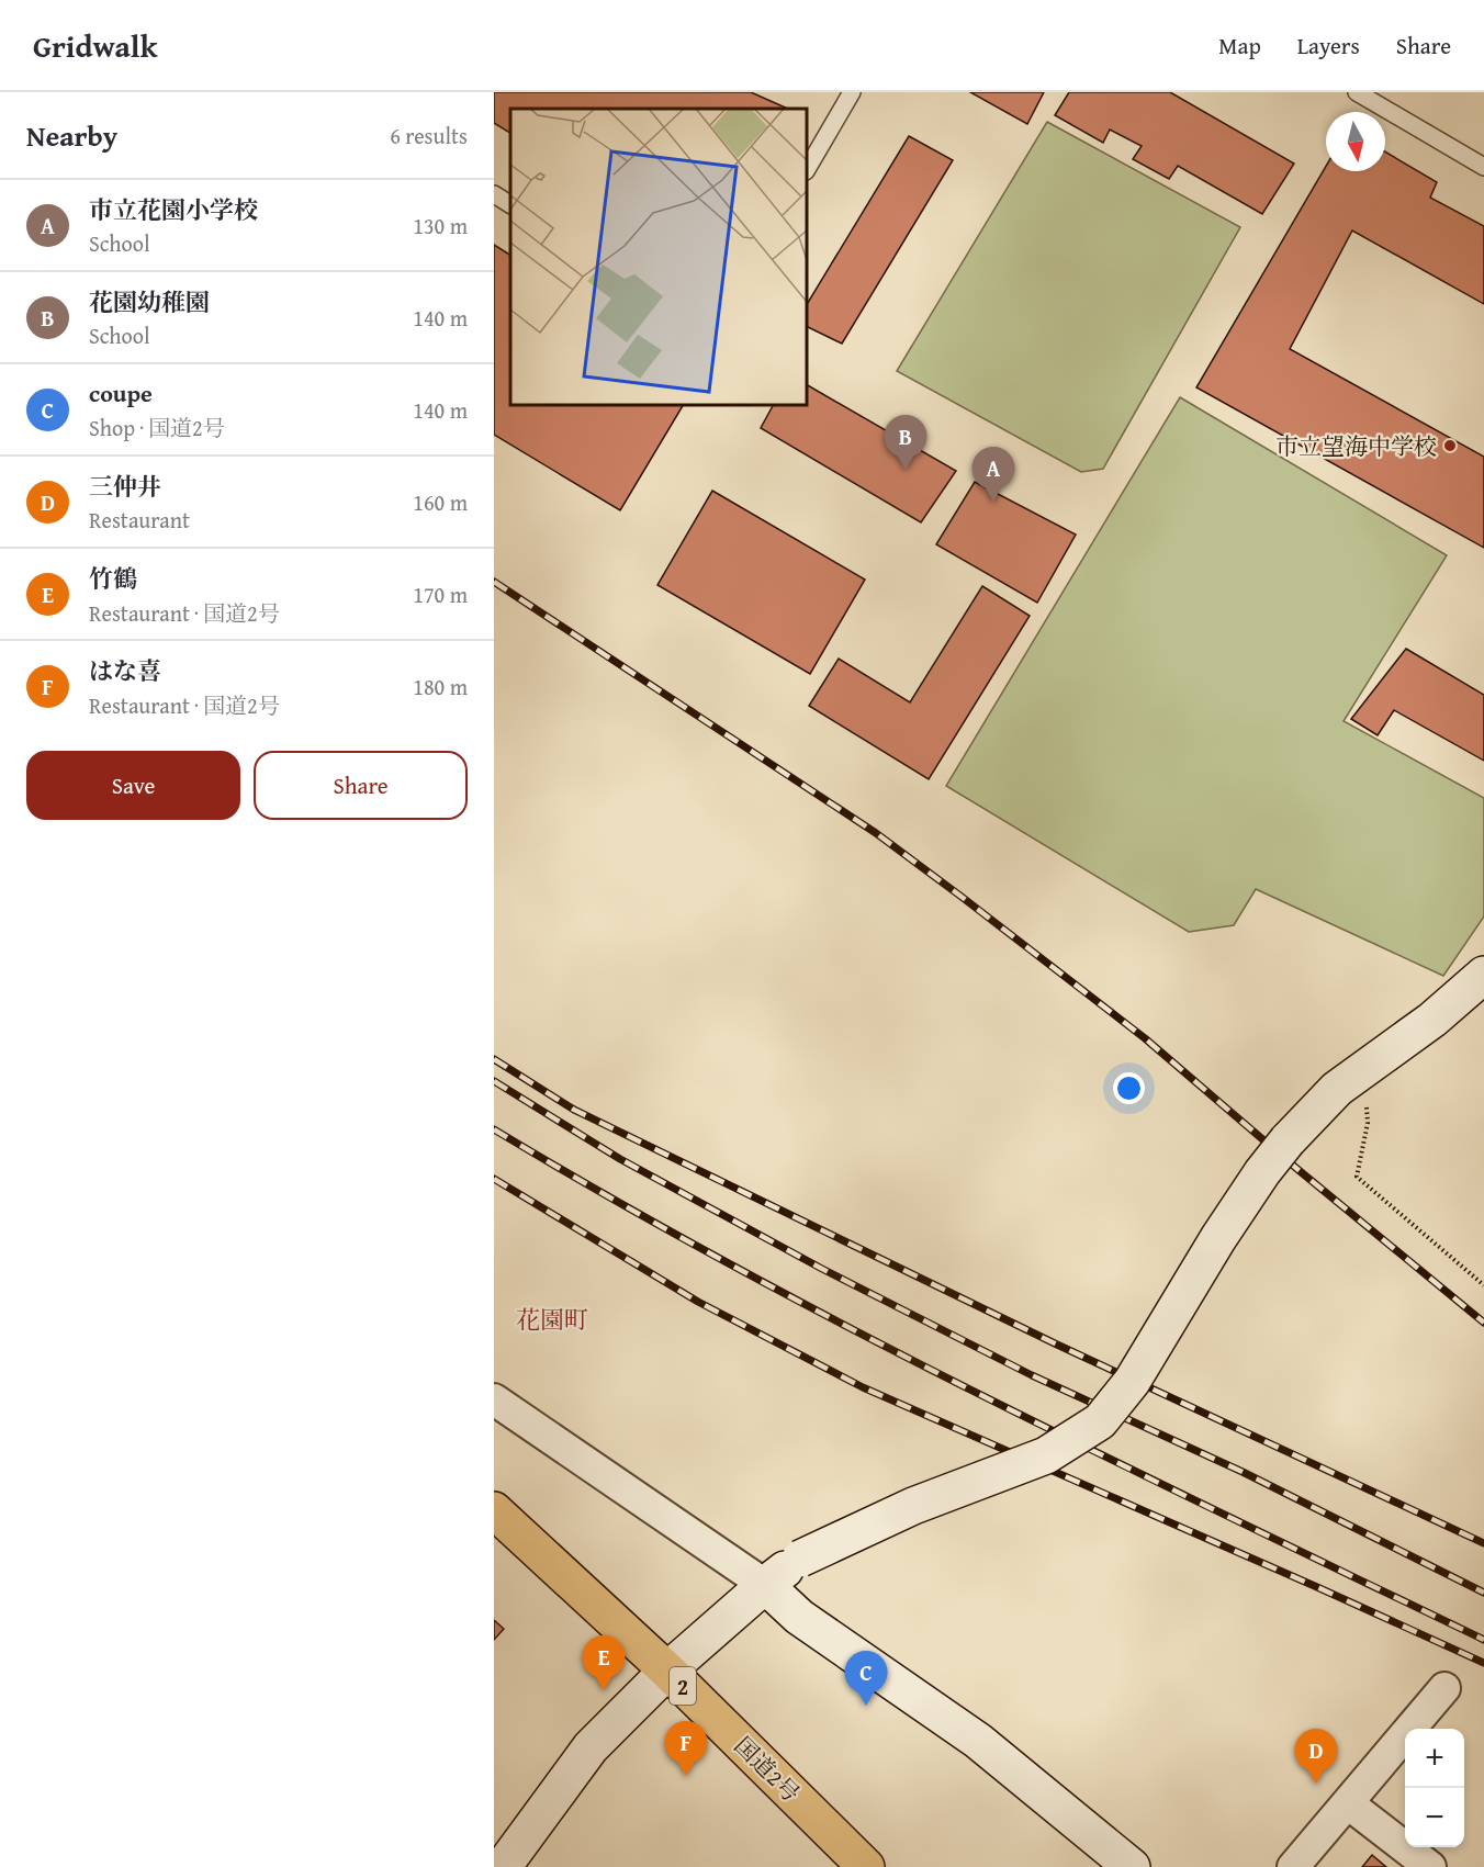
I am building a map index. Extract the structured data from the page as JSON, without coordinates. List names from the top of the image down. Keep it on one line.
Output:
{"streets":{"highway":["2","国道2号"]},"districts":["花園町"],"places":["市立望海中学校"],"north":"bottom","page":{"header":"Gridwalk","nav":["Map","Layers","Share"],"heading":["Nearby","6 results"],"list":[{"mark":"A","name":"市立花園小学校","note":"School","value":"130 m"},{"mark":"B","name":"花園幼稚園","note":"School","value":"140 m"},{"mark":"C","name":"coupe","note":"Shop · 国道2号","value":"140 m"},{"mark":"D","name":"三仲井","note":"Restaurant","value":"160 m"},{"mark":"E","name":"竹鶴","note":"Restaurant · 国道2号","value":"170 m"},{"mark":"F","name":"はな喜","note":"Restaurant · 国道2号","value":"180 m"}],"pins":["B","A","E","C","F","D"],"buttons":["Save","Share"],"map_buttons":["+","−"]}}
